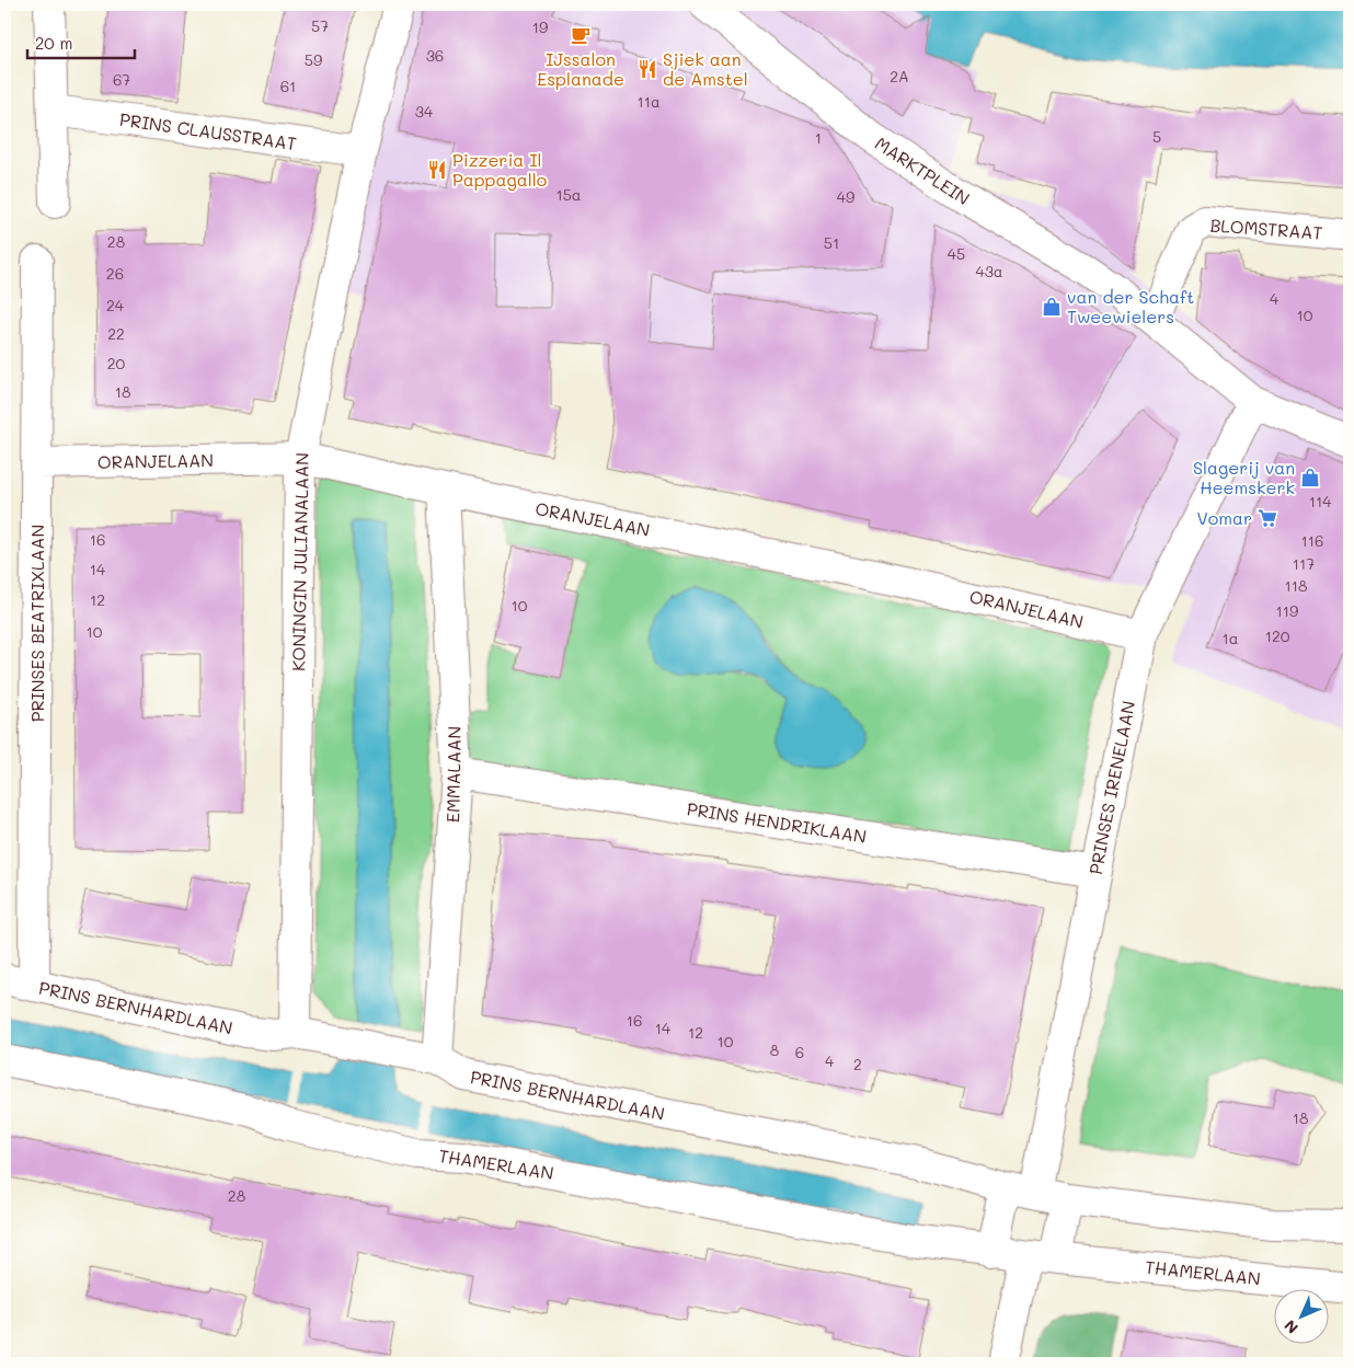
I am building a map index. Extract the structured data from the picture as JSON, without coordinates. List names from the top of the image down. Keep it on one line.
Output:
{"streets":{"street":["PRINS CLAUSSTRAAT","MARKTPLEIN","BLOMSTRAAT","ORANJELAAN","KONINGIN JULIANALAAN","PRINSES BEATRIXLAAN","EMMALAAN","PRINSES IRENELAAN","PRINS HENDRIKLAAN","PRINS BERNHARDLAAN","THAMERLAAN"]},"crossings":[["PRINS CLAUSSTRAAT","KONINGIN JULIANALAAN"],["MARKTPLEIN","BLOMSTRAAT"],["MARKTPLEIN","PRINSES IRENELAAN"],["ORANJELAAN","KONINGIN JULIANALAAN"],["ORANJELAAN","PRINSES BEATRIXLAAN"],["ORANJELAAN","EMMALAAN"],["ORANJELAAN","PRINSES IRENELAAN"],["KONINGIN JULIANALAAN","PRINS BERNHARDLAAN"],["PRINSES BEATRIXLAAN","PRINS BERNHARDLAAN"],["EMMALAAN","PRINS HENDRIKLAAN"],["EMMALAAN","PRINS BERNHARDLAAN"],["PRINSES IRENELAAN","PRINS HENDRIKLAAN"],["PRINSES IRENELAAN","PRINS BERNHARDLAAN"]],"places":{"cafe":["IJssalon Esplanade"],"restaurant":["Sjiek aan de Amstel","Pizzeria Il Pappagallo"],"shop":["van der Schaft Tweewielers","Slagerij van Heemskerk"],"supermarket":["Vomar"]},"house_numbers":["57","19","36","59","2A","67","61","11a","34","5","1","15a","49","28","51","45","43a","26","4","24","10","22","20","18","114","16","116","117","14","118","12","10","119","10","120","1a","16","14","12","10","8","6","4","2","18","28"],"scale_bar":"20 m","north":"bottom left"}
